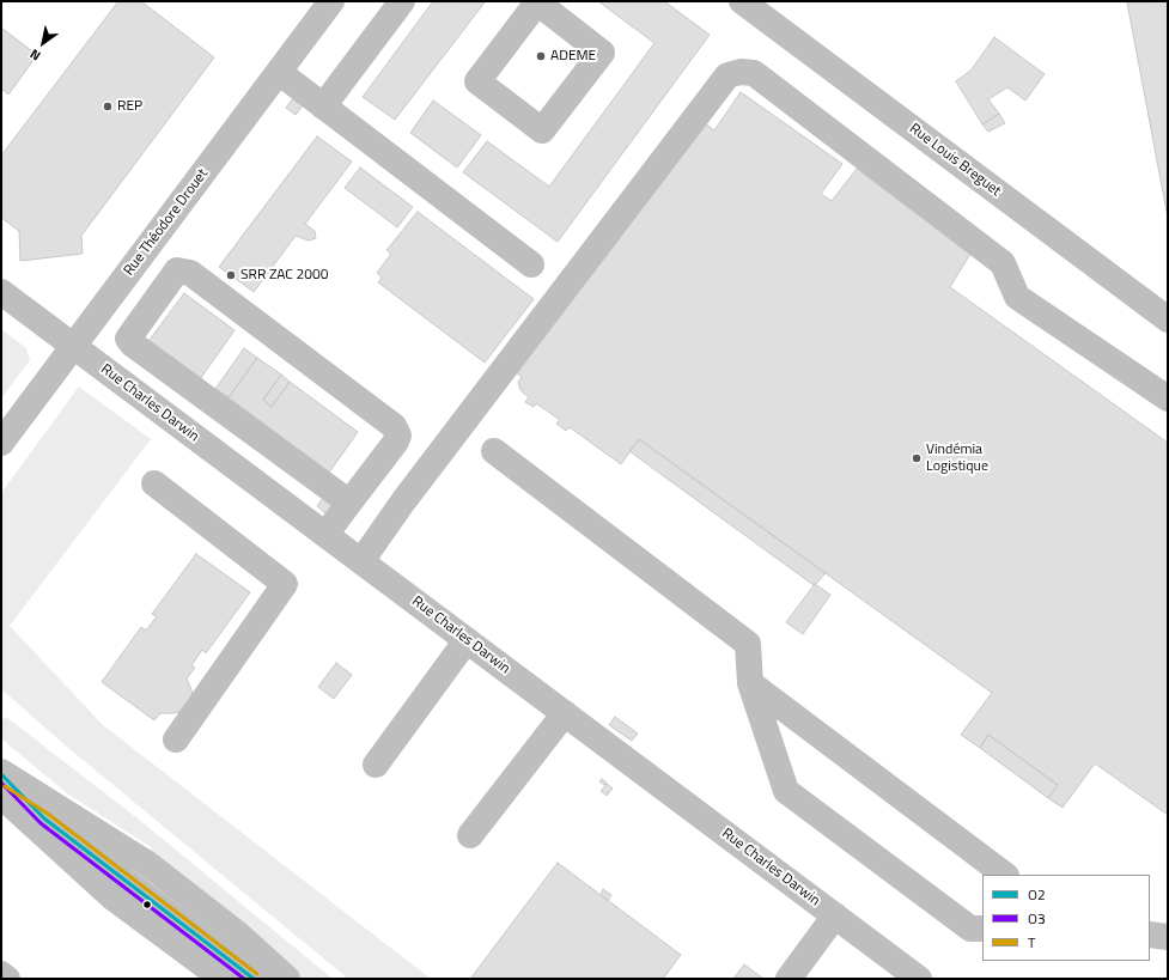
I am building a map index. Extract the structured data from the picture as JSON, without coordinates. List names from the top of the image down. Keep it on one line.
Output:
{"streets":{"street":["Rue Louis Breguet","Rue Théodore Drouet","Rue Charles Darwin"]},"crossings":[["Rue Théodore Drouet","Rue Charles Darwin"]],"places":["ADEME","REP","SRR ZAC 2000","Vindémia Logistique"],"lines":["transit line O2","transit line O3","transit line T"],"legend":["O2","O3","T"],"north":"bottom left"}
